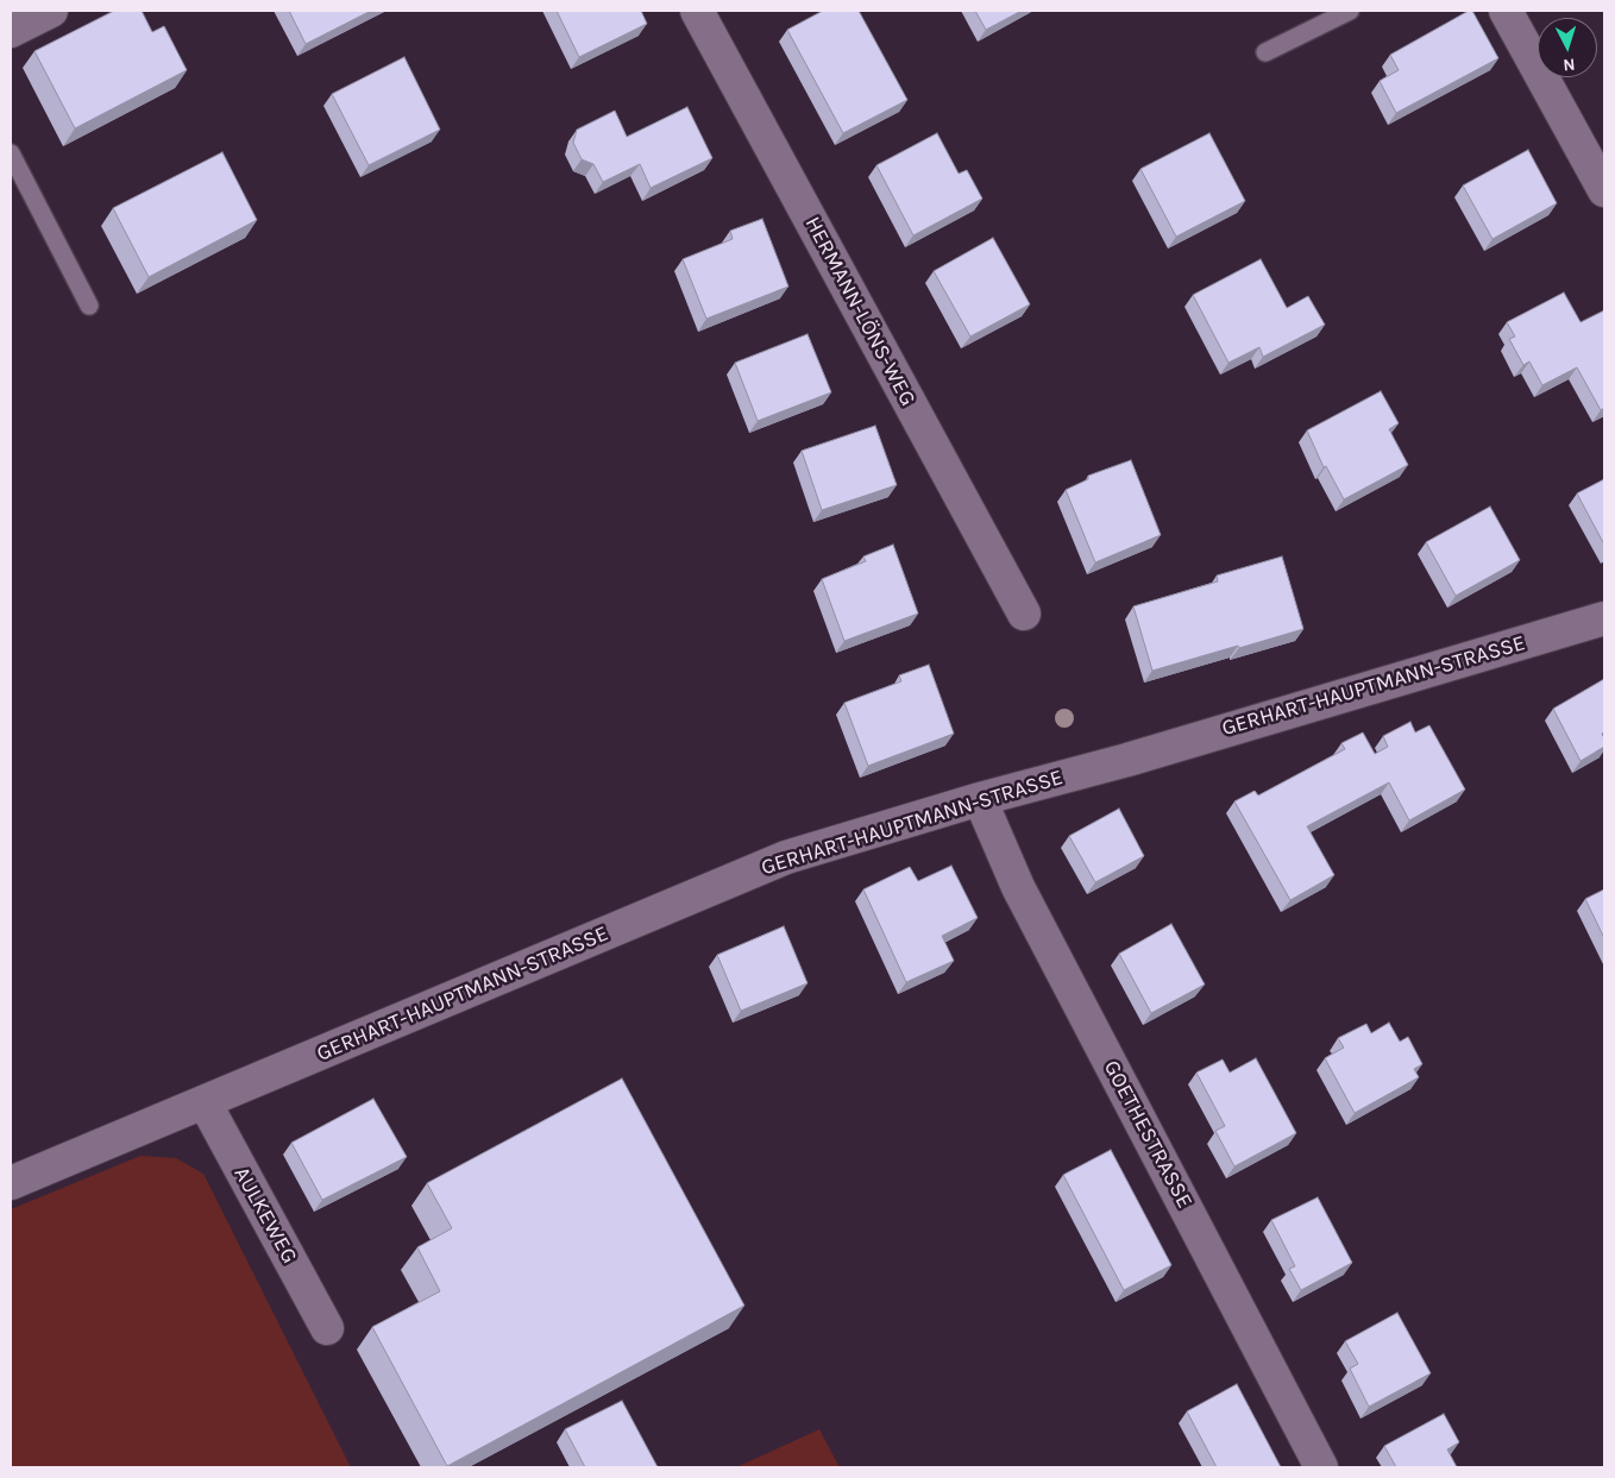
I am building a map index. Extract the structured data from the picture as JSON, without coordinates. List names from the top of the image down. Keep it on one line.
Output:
{"streets":{"street":["HERMANN-LÖNS-WEG","GERHART-HAUPTMANN-STRASSE","GOETHESTRASSE","AULKEWEG"]},"crossings":[["GERHART-HAUPTMANN-STRASSE","GOETHESTRASSE"],["GERHART-HAUPTMANN-STRASSE","AULKEWEG"]],"north":"bottom"}
